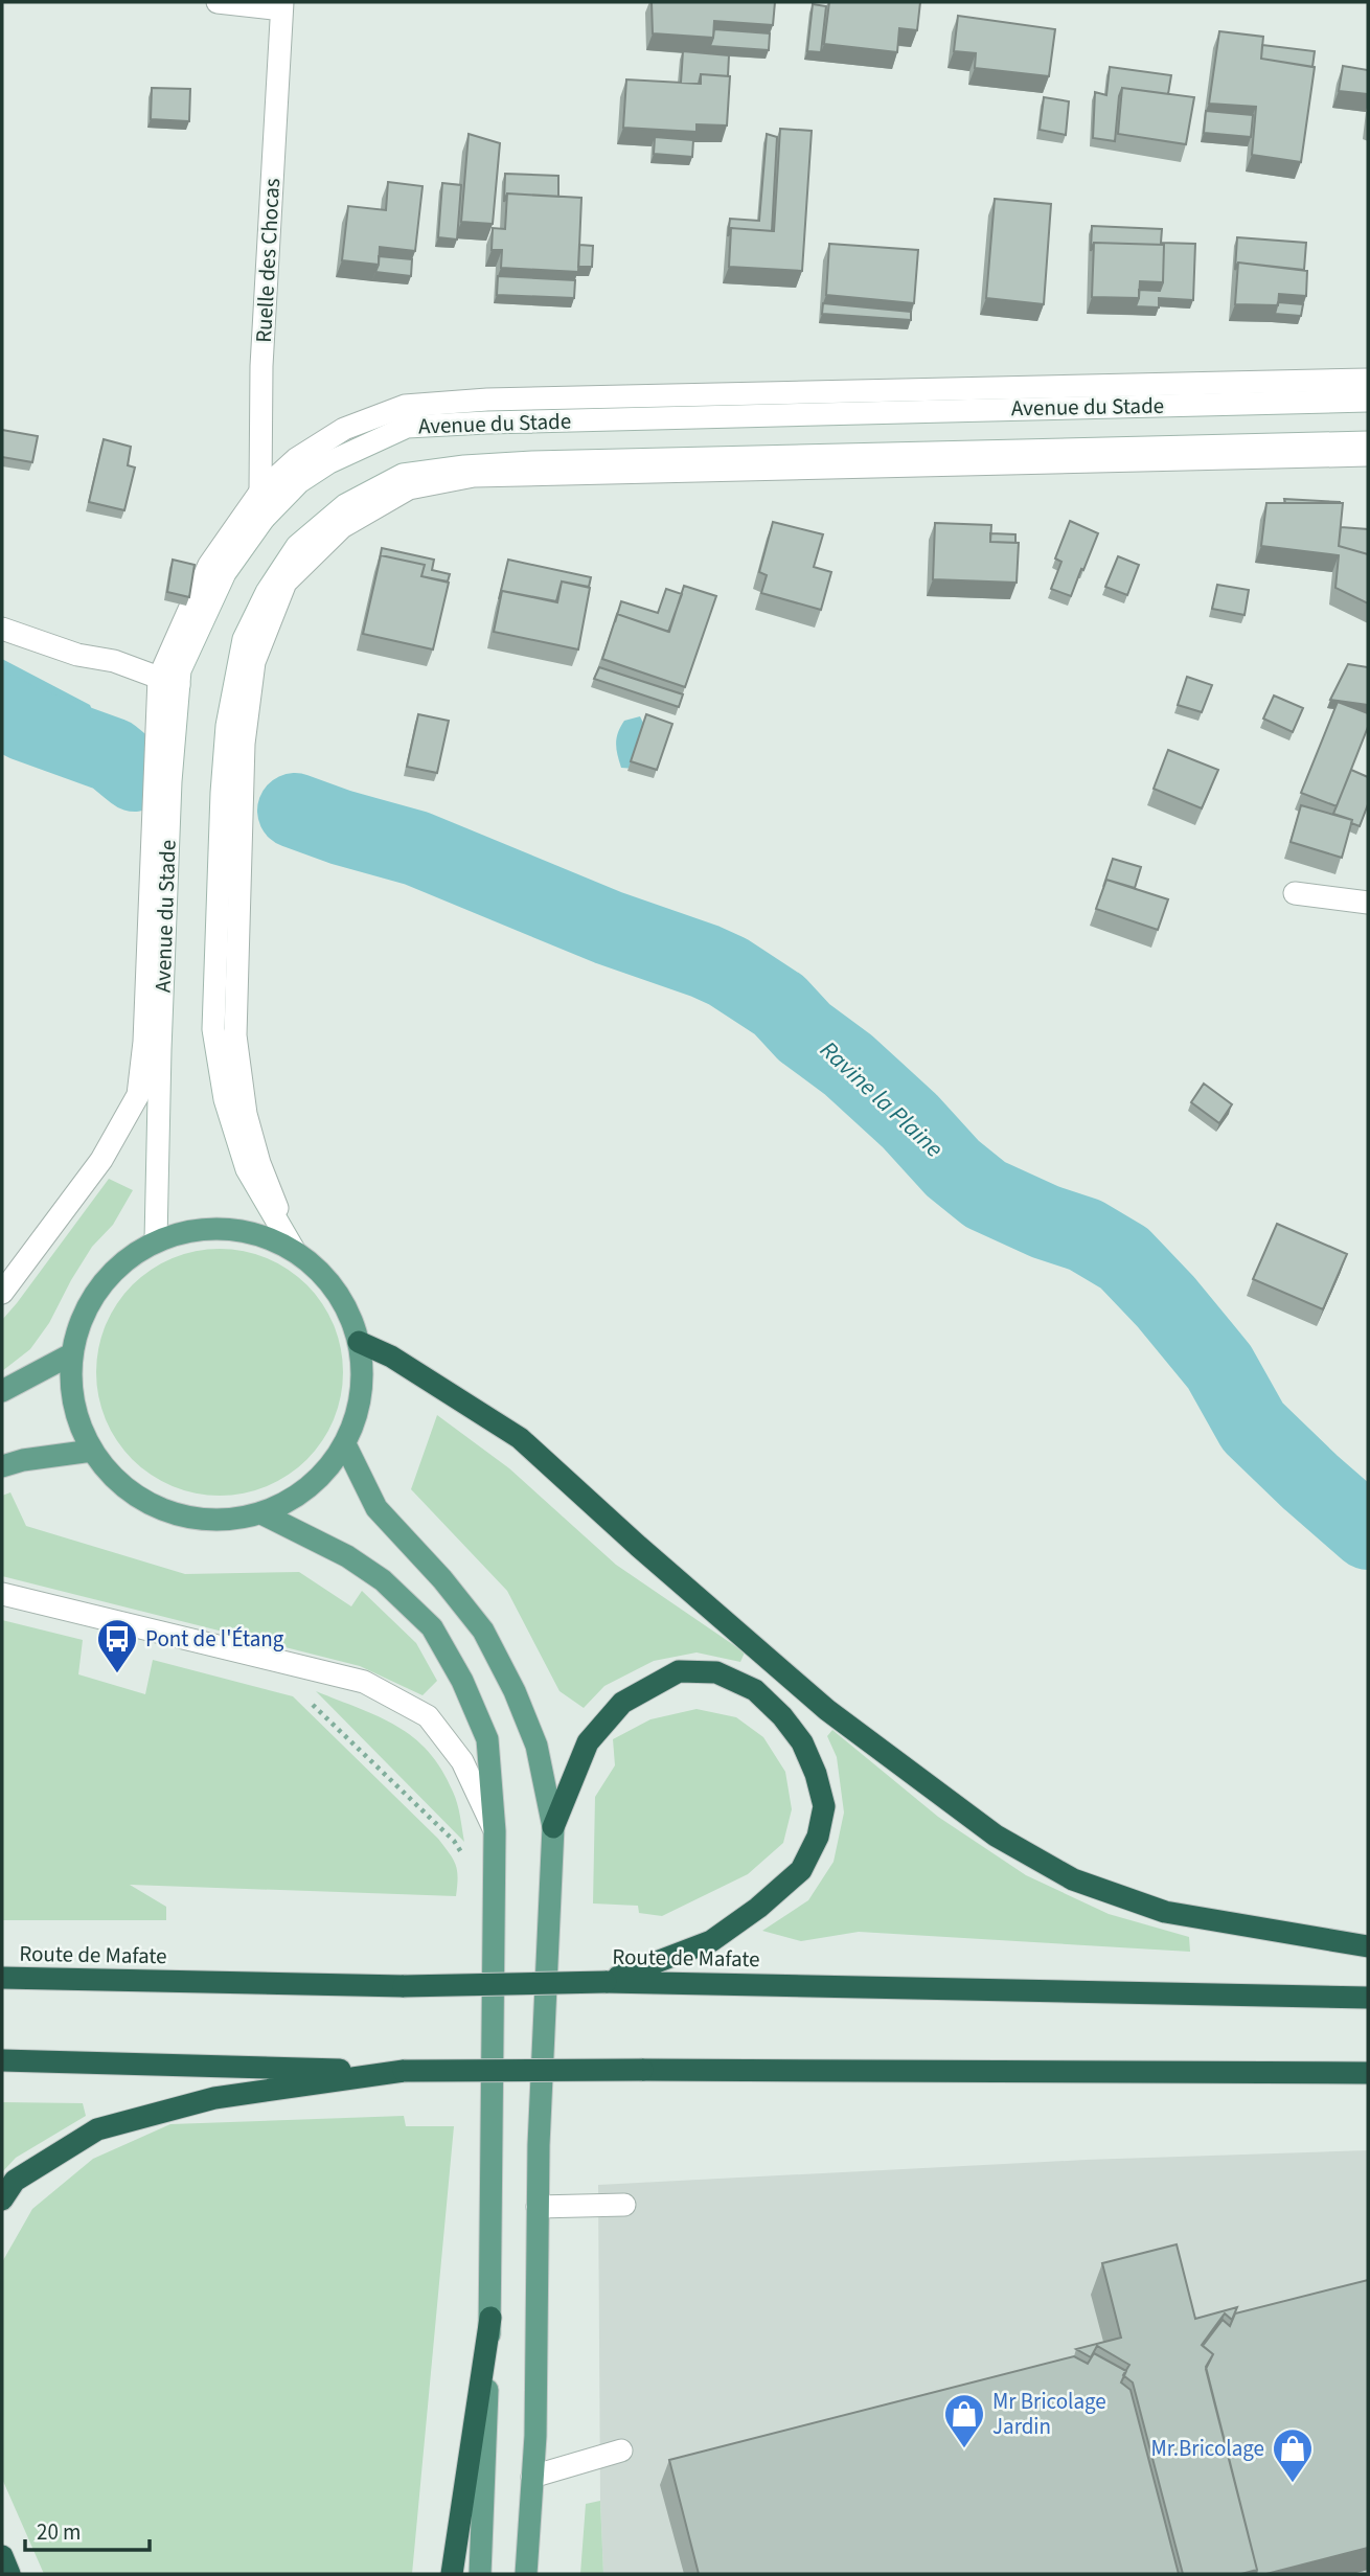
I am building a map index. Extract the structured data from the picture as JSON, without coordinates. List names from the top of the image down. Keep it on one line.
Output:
{"streets":{"highway":["Route de Mafate"],"street":["Ruelle des Chocas","Avenue du Stade"]},"crossings":[["Ruelle des Chocas","Avenue du Stade"]],"water":["Ravine la Plaine"],"places":{"bus stop":["Pont de l'Étang"],"shop":["Mr Bricolage Jardin","Mr.Bricolage"]},"scale_bar":"20 m"}
